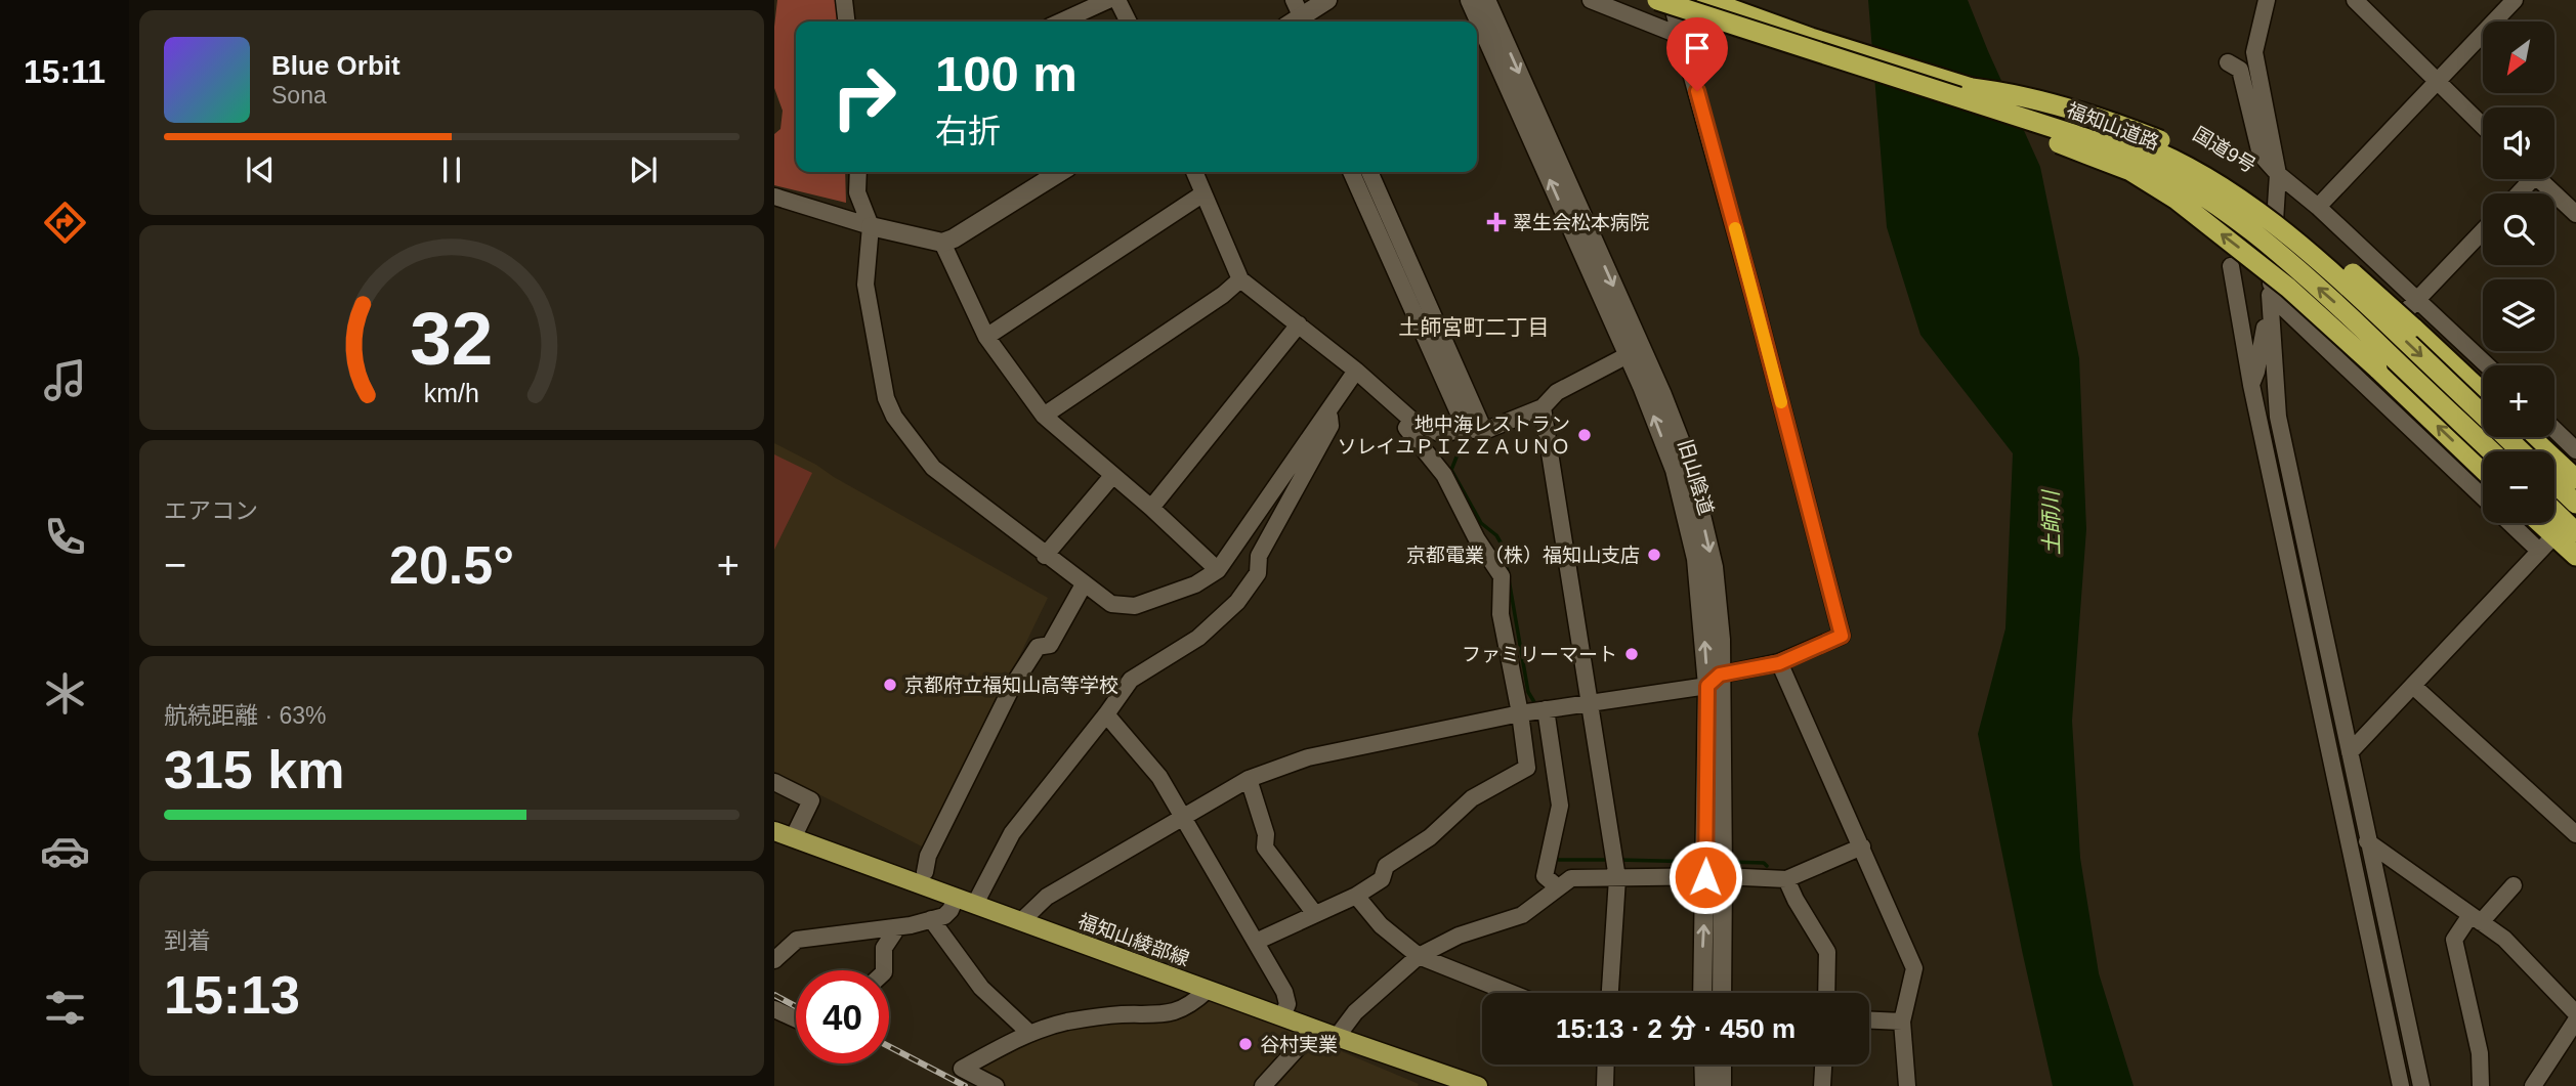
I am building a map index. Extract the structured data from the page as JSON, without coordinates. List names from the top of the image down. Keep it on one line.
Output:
{"streets":{"highway":["福知山道路","国道9号"],"main road":["福知山綾部線"],"street":["旧山陰道"]},"crossings":[["福知山道路","国道9号"]],"districts":["土師宮町二丁目"],"water":["土師川"],"places":{"health":["翠生会松本病院"],"other":["地中海レストラン ソレイユＰＩＺＺＡＵＮＯ","京都電業（株）福知山支店","ファミリーマート","京都府立福知山高等学校","谷村実業"]},"north":"bottom left","page":{"tabs":"15:11","map_buttons":["+","−"],"turn":["100 m","右折"],"song":["Blue Orbit","Sona"],"tile":["エアコン",["航続距離 · 63%","315 km"],["到着","15:13"]],"heat":["−","20.5°","+"],"limit":"40","trip":"15:13 · 2 分 · 450 m","gauge":["32","km/h"]}}
